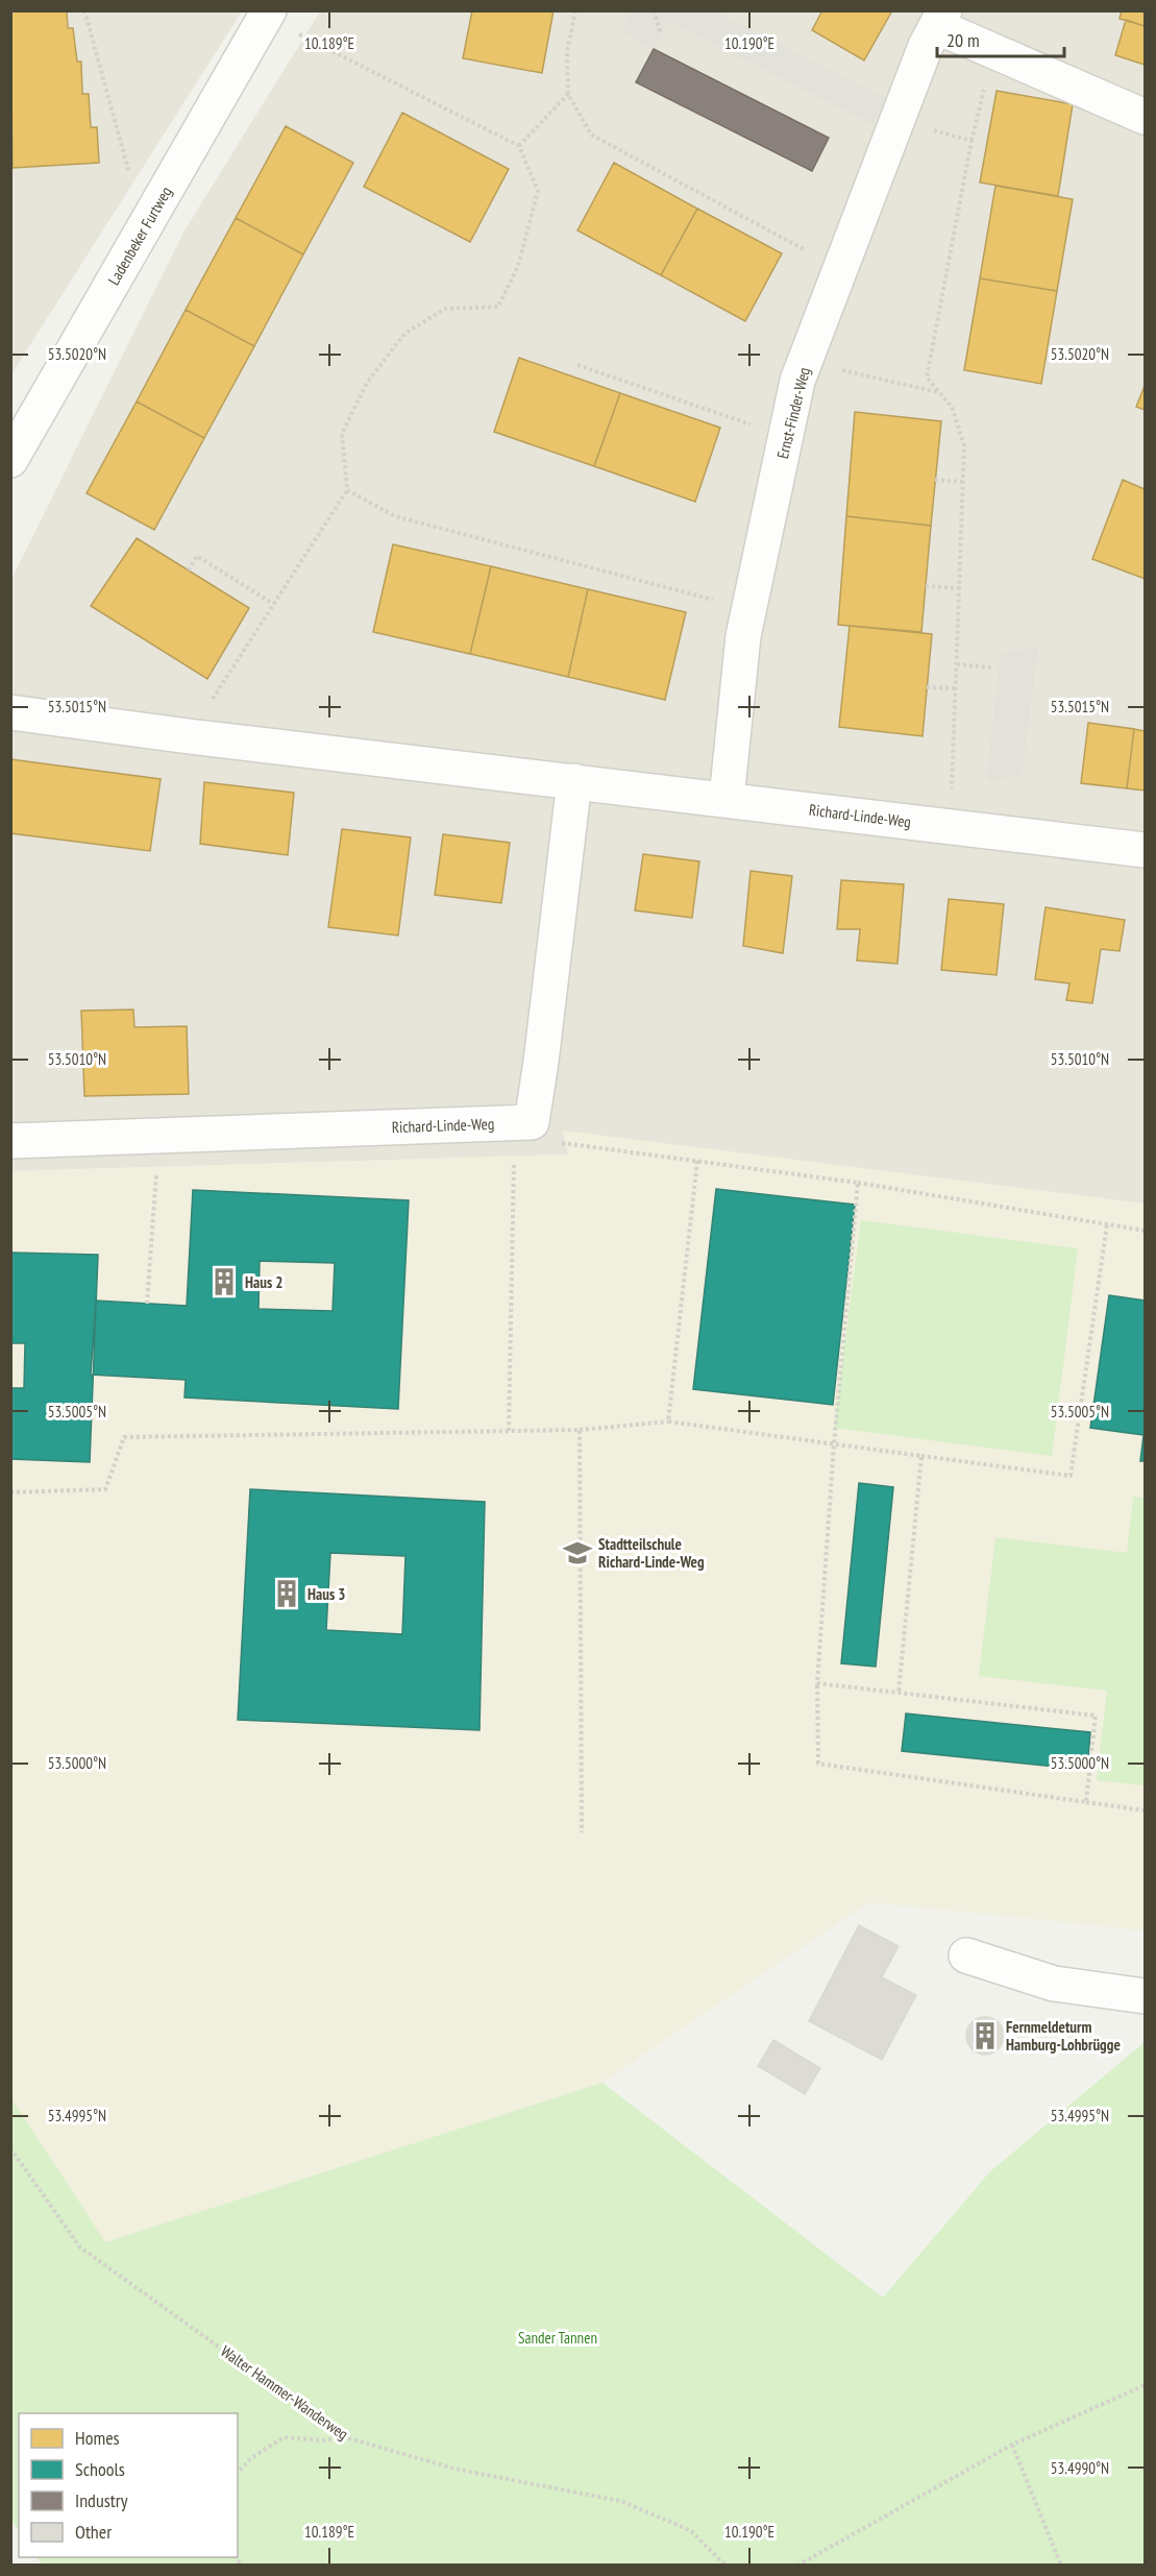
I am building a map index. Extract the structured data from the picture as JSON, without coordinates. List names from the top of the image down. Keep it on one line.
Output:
{"streets":{"street":["Ladenbeker Furtweg","Ernst-Finder-Weg","Richard-Linde-Weg"],"path":["Walter Hammer-Wanderweg"]},"crossings":[["Ernst-Finder-Weg","Richard-Linde-Weg"]],"parks":["Sander Tannen"],"places":{"building":["Haus 2","Haus 3","Fernmeldeturm Hamburg-Lohbrügge"],"school or university":["Stadtteilschule Richard-Linde-Weg"]},"legend":["Homes","Schools","Industry","Other"],"scale_bar":"20 m","coordinates":["10.189°E","10.190°E","53.5020°N","53.5015°N","53.5010°N","53.5005°N","53.5000°N","53.4995°N","53.4990°N"]}
